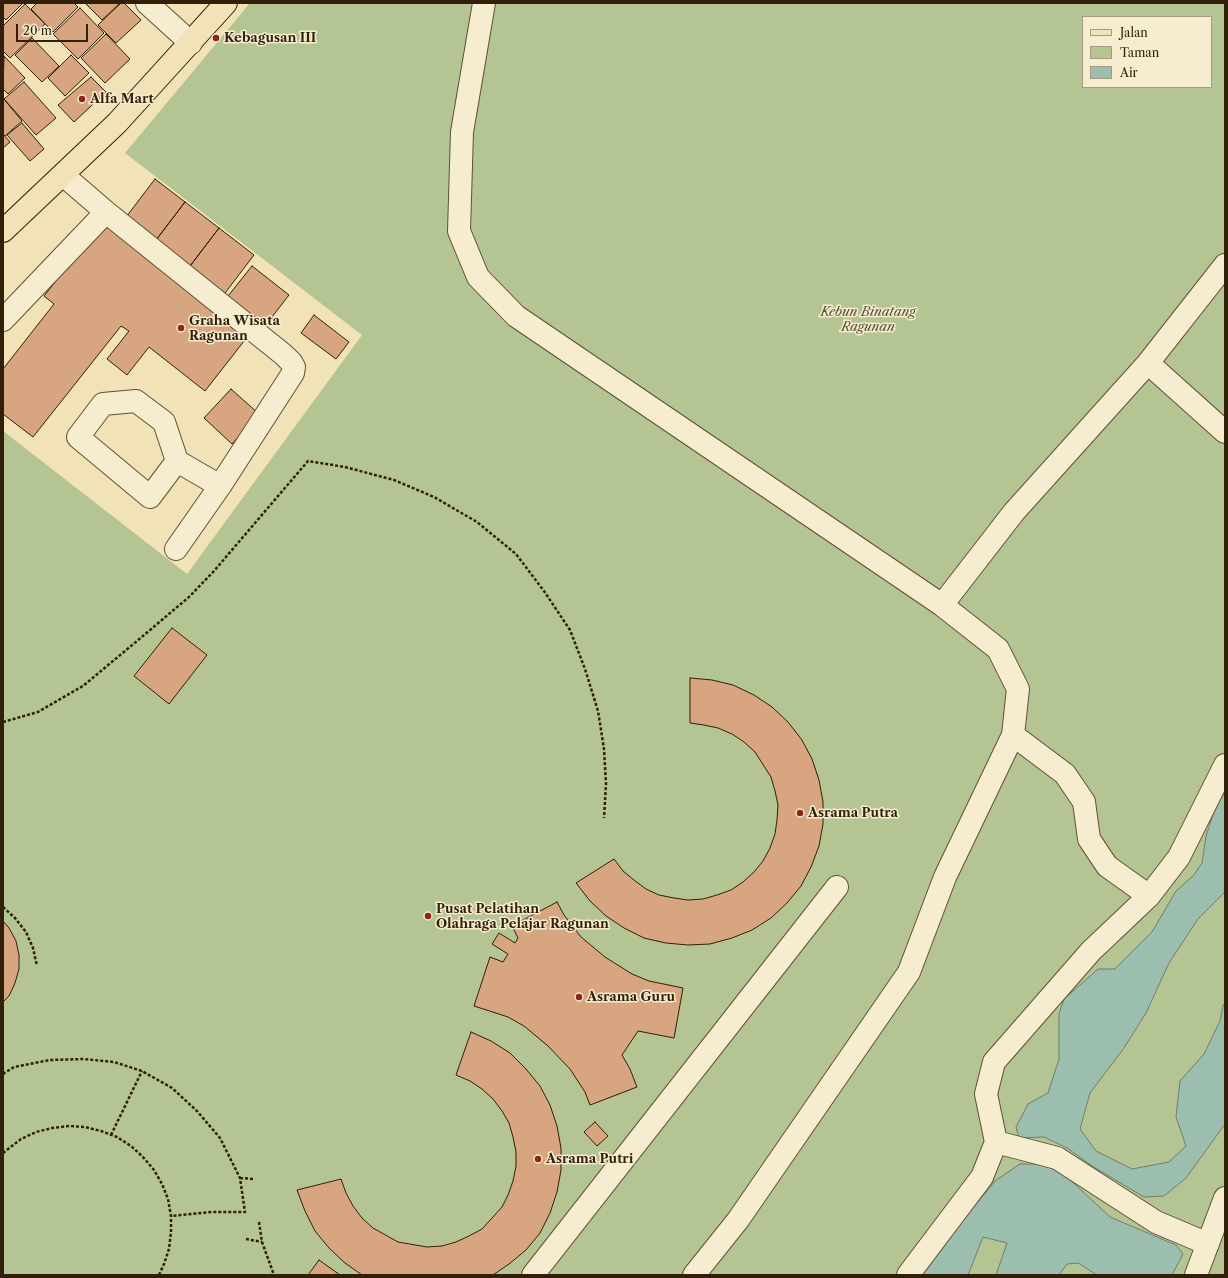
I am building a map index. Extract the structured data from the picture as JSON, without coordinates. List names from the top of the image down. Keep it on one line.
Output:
{"parks":["Kebun Binatang Ragunan"],"places":["Kebagusan III","Alfa Mart","Graha Wisata Ragunan","Asrama Putra","Pusat Pelatihan Olahraga Pelajar Ragunan","Asrama Guru","Asrama Putri"],"legend":["Jalan","Taman","Air"],"scale_bar":"20 m"}
